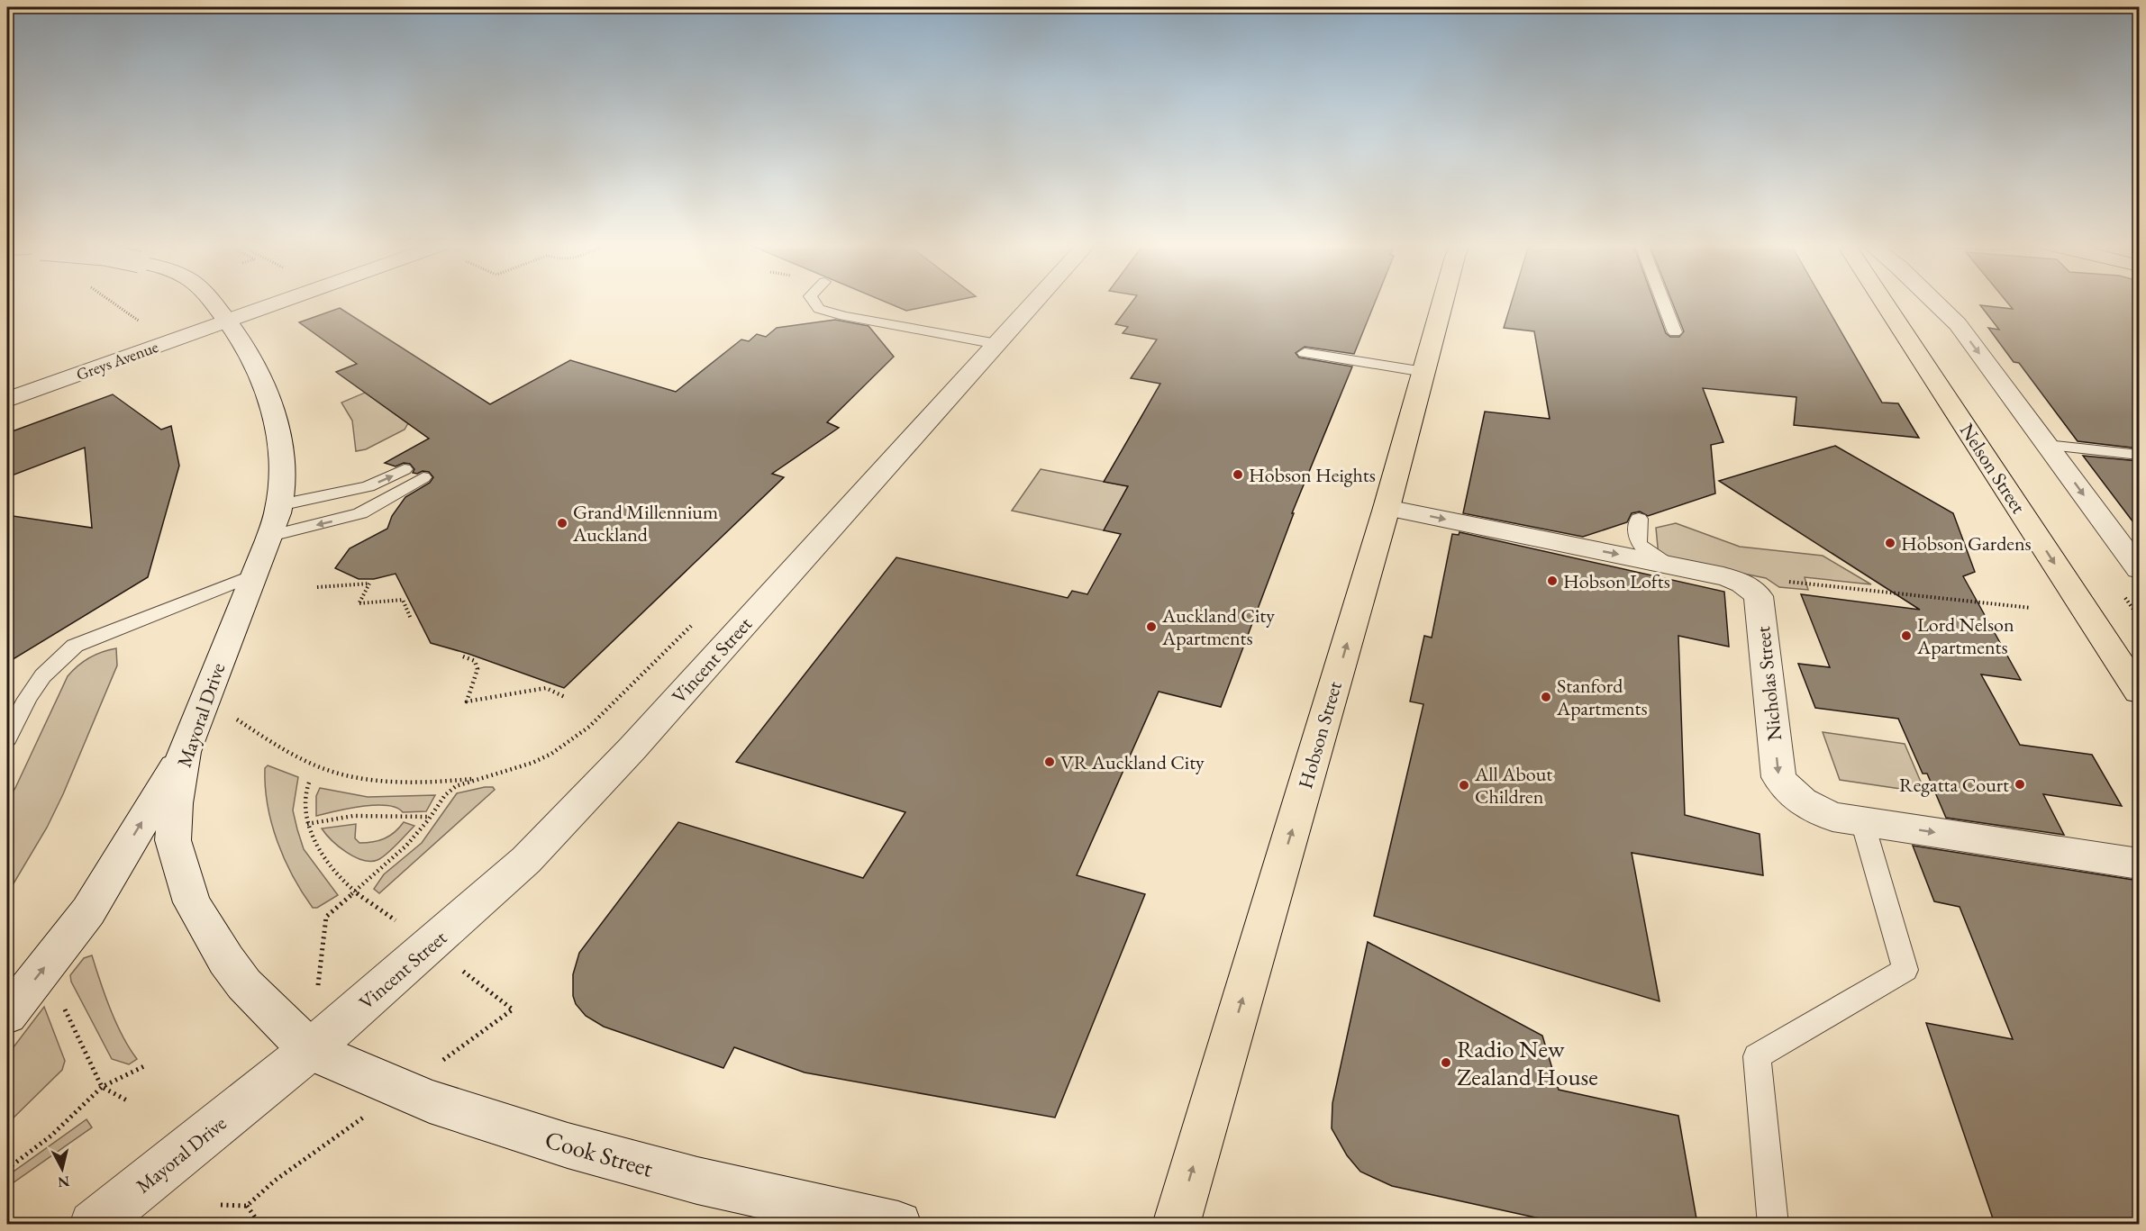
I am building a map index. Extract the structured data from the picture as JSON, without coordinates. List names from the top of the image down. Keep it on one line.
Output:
{"streets":{"main road":["Nelson Street","Hobson Street"],"street":["Greys Avenue","Vincent Street","Nicholas Street","Mayoral Drive","Cook Street"]},"crossings":[["Greys Avenue","Mayoral Drive"],["Vincent Street","Mayoral Drive"],["Vincent Street","Cook Street"],["Nicholas Street","Hobson Street"],["Mayoral Drive","Cook Street"]],"one_way":["Nelson Street","Nicholas Street","Hobson Street"],"places":["Hobson Heights","Grand Millennium Auckland","Hobson Gardens","Hobson Lofts","Auckland City Apartments","Lord Nelson Apartments","Stanford Apartments","VR Auckland City","Regatta Court","All About Children","Radio New Zealand House"],"north":"bottom"}
